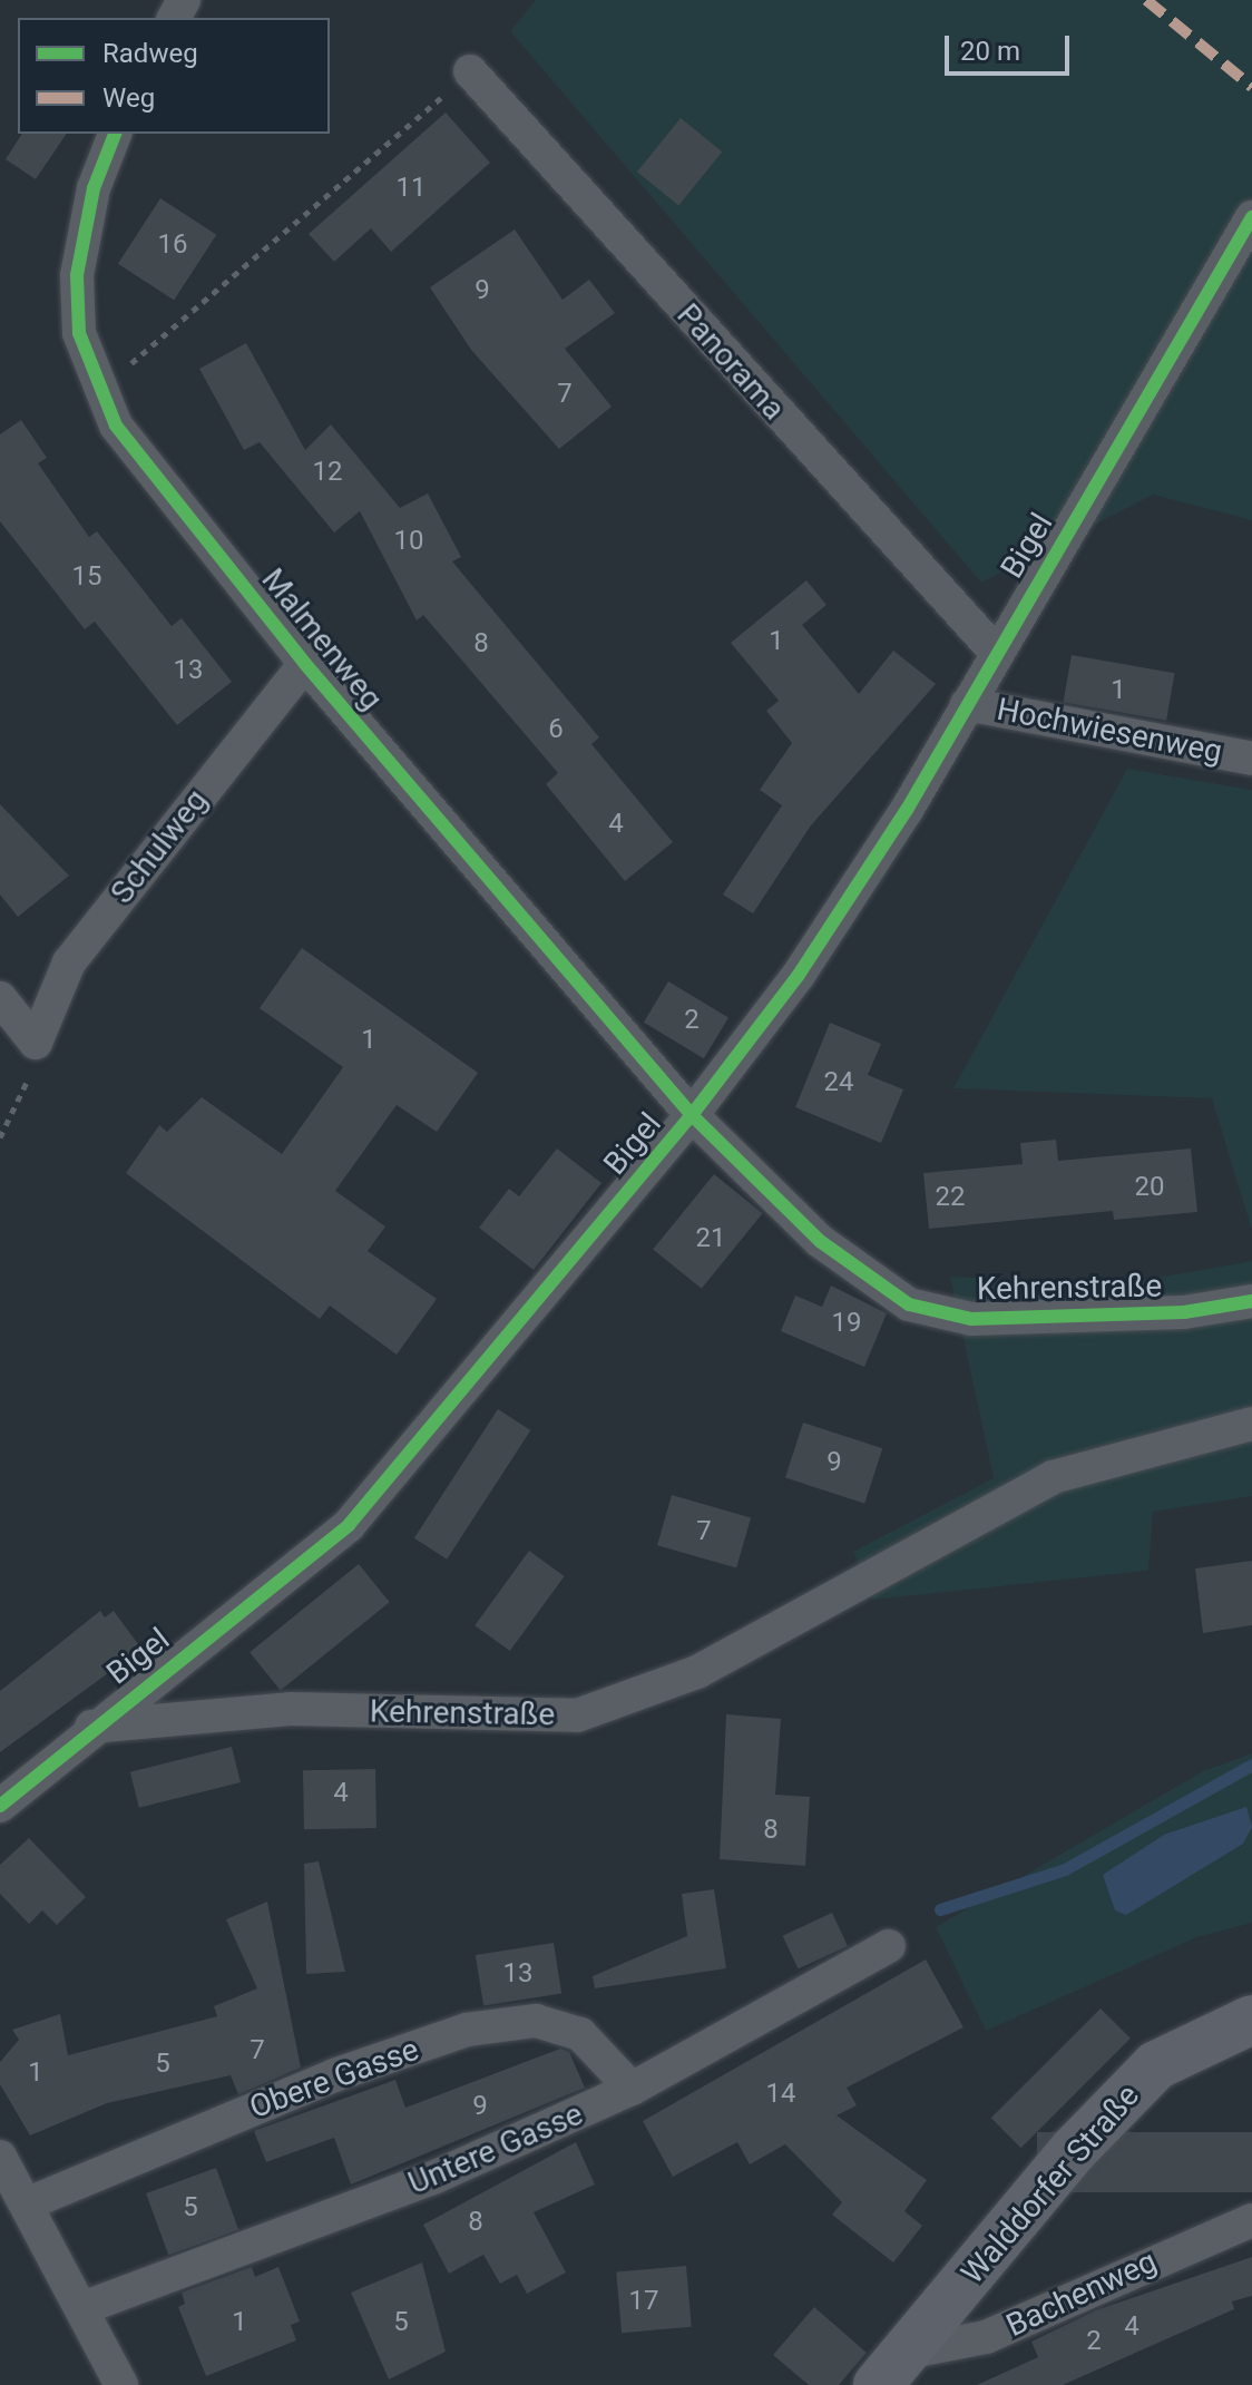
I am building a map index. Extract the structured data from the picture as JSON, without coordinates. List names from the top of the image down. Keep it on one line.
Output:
{"streets":{"street":["Panorama","Bigel","Malmenweg","Hochwiesenweg","Schulweg","Kehrenstraße","Obere Gasse","Untere Gasse","Walddorfer Straße","Bachenweg"]},"crossings":[["Panorama","Bigel"],["Bigel","Malmenweg"],["Bigel","Hochwiesenweg"],["Bigel","Kehrenstraße"],["Malmenweg","Schulweg"],["Malmenweg","Kehrenstraße"],["Obere Gasse","Untere Gasse"],["Walddorfer Straße","Bachenweg"]],"house_numbers":["11","16","9","7","12","10","15","1","8","13","1","6","4","2","1","24","20","22","21","19","9","7","4","8","13","7","5","1","14","9","5","8","17","1","5","4","2"],"legend":["Radweg","Weg"],"scale_bar":"20 m"}
